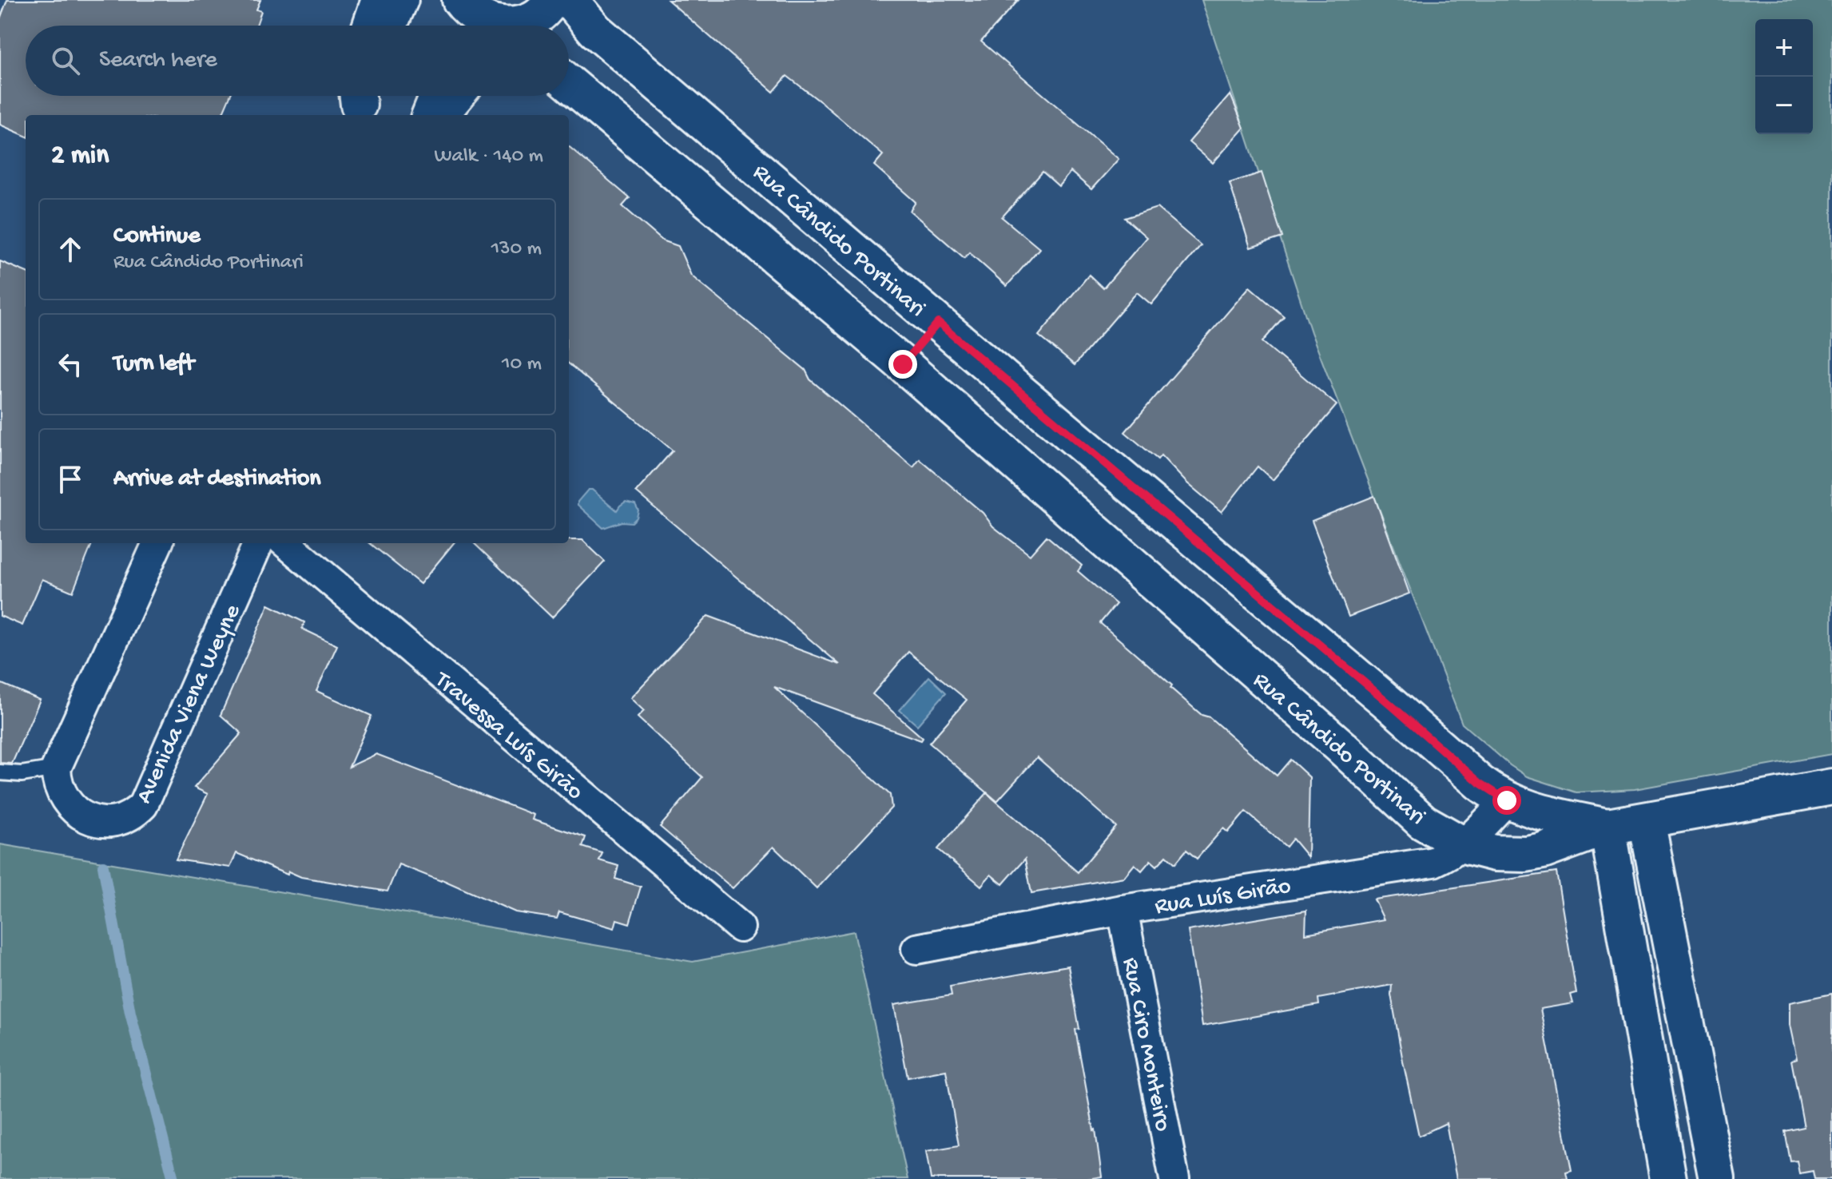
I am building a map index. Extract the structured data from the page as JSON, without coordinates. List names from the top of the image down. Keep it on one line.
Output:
{"streets":{"street":["Rua Cândido Portinari","Avenida Viena Weyne","Travessa Luís Girão","Rua Luís Girão","Rua Ciro Monteiro"]},"crossings":[["Rua Cândido Portinari","Rua Luís Girão"],["Rua Luís Girão","Rua Ciro Monteiro"]],"page":{"map_buttons":["+","−"],"search":"Search here","heading":["2 min","Walk · 140 m"],"list":[["Continue","Rua Cândido Portinari","130 m"],["Turn left","10 m"],"Arrive at destination"]}}
